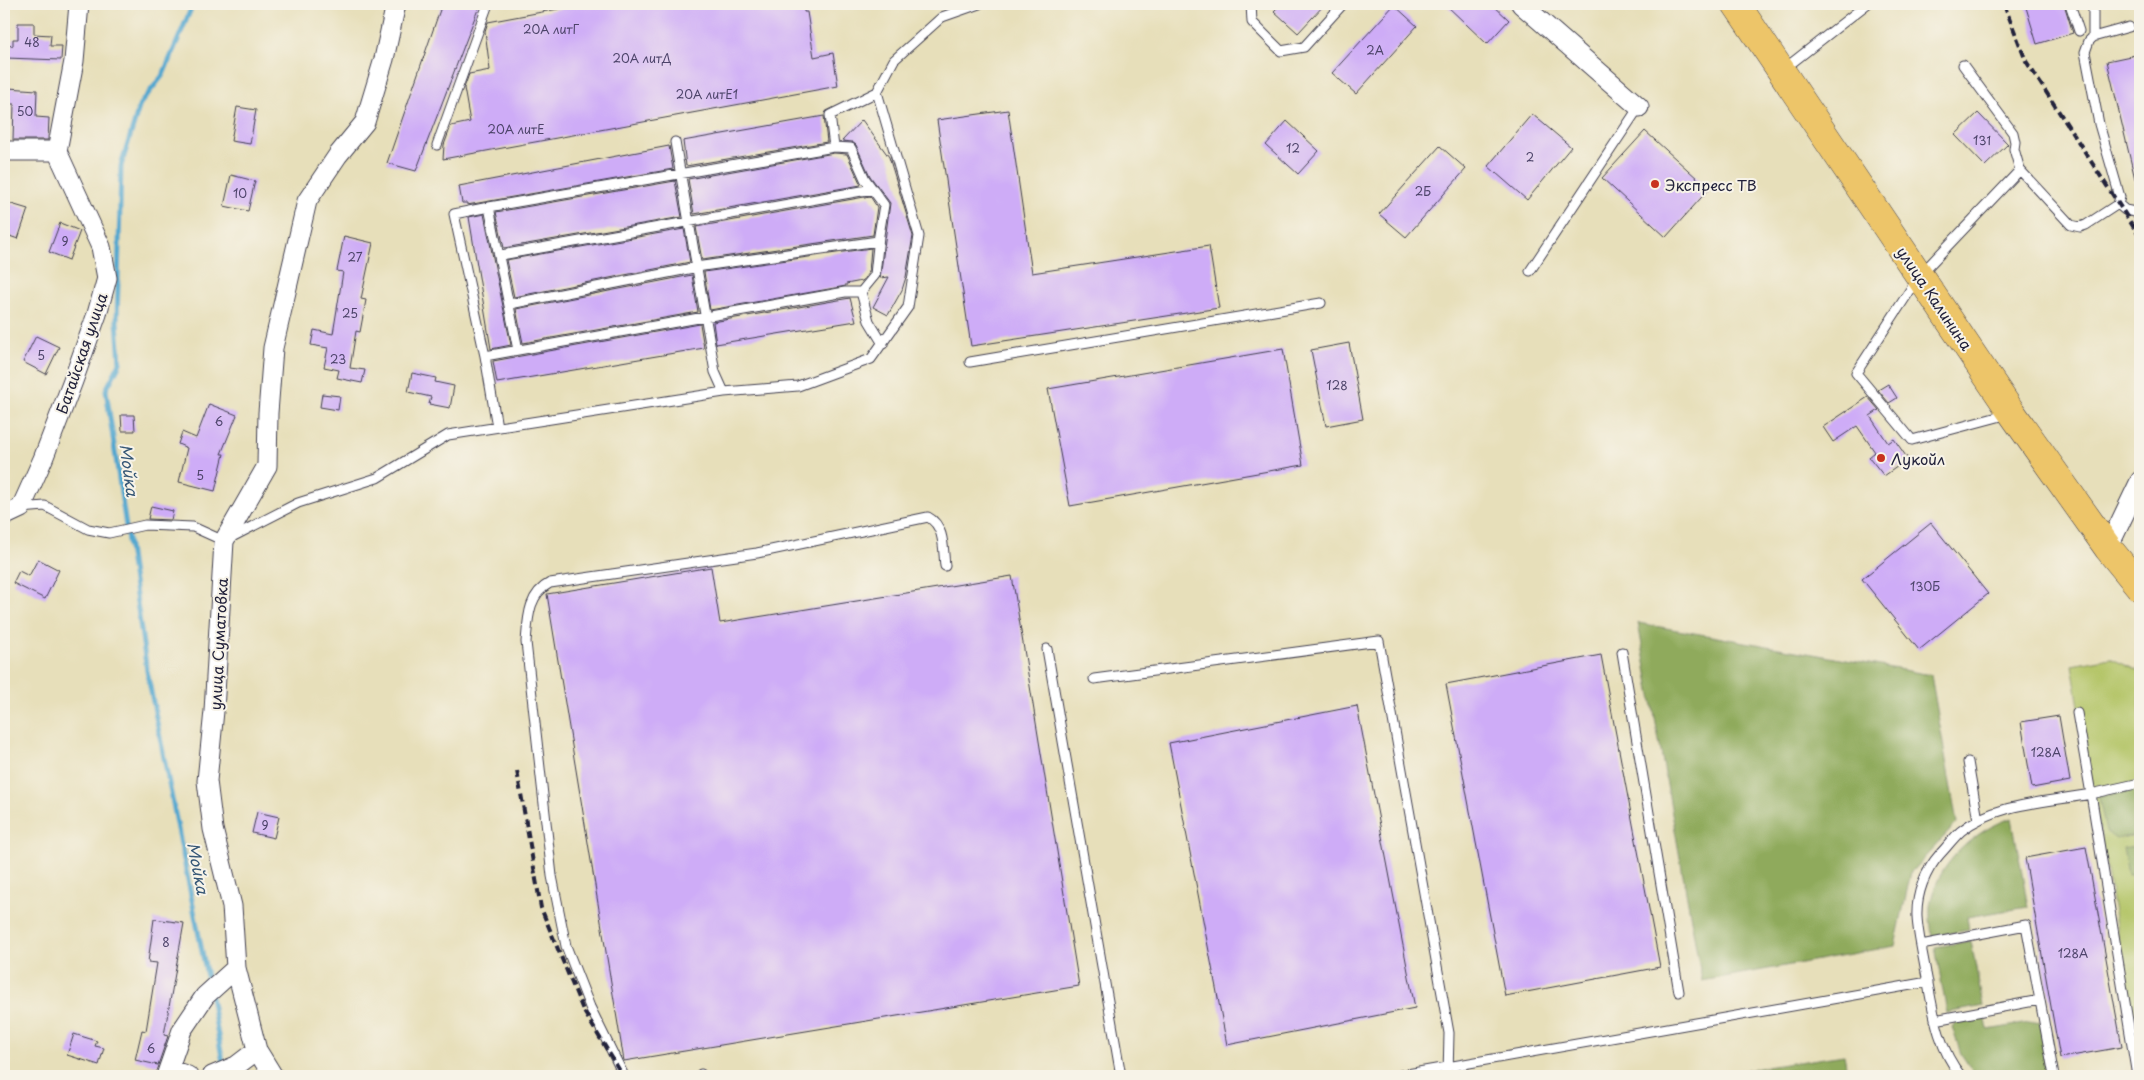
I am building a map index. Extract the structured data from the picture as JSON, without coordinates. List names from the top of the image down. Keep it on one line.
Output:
{"streets":{"main road":["улица Калинина"],"street":["Батайская улица","улица Суматовка"]},"water":["Мойка"],"places":["Экспресс ТВ","Лукойл"],"house_numbers":["20А литГ","48","2А","20А литД","20А литЕ1","50","20А литЕ","131","12","2","2Б","10","9","27","25","5","23","128","6","5","130Б","128А","9","8","128А","6"]}
